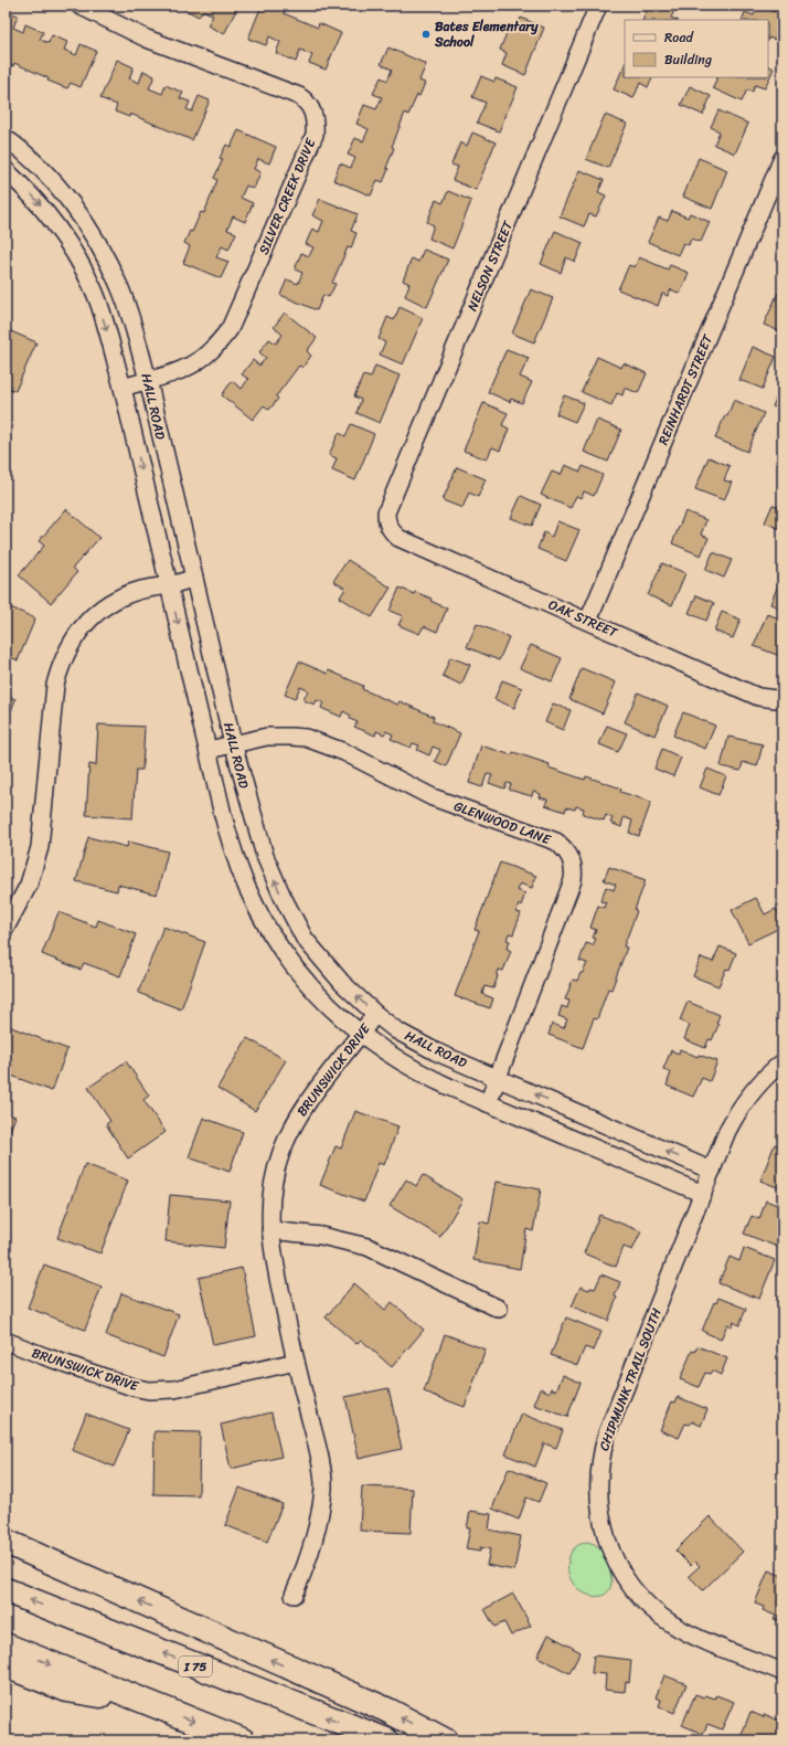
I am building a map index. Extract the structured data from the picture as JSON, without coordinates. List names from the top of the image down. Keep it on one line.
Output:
{"streets":{"highway":["I 75"],"street":["SILVER CREEK DRIVE","NELSON STREET","REINHARDT STREET","HALL ROAD","OAK STREET","GLENWOOD LANE","BRUNSWICK DRIVE","CHIPMUNK TRAIL SOUTH"]},"crossings":[["SILVER CREEK DRIVE","HALL ROAD"],["NELSON STREET","OAK STREET"],["REINHARDT STREET","OAK STREET"],["HALL ROAD","GLENWOOD LANE"],["HALL ROAD","BRUNSWICK DRIVE"],["HALL ROAD","CHIPMUNK TRAIL SOUTH"]],"places":["Bates Elementary School"],"legend":["Road","Building"]}
